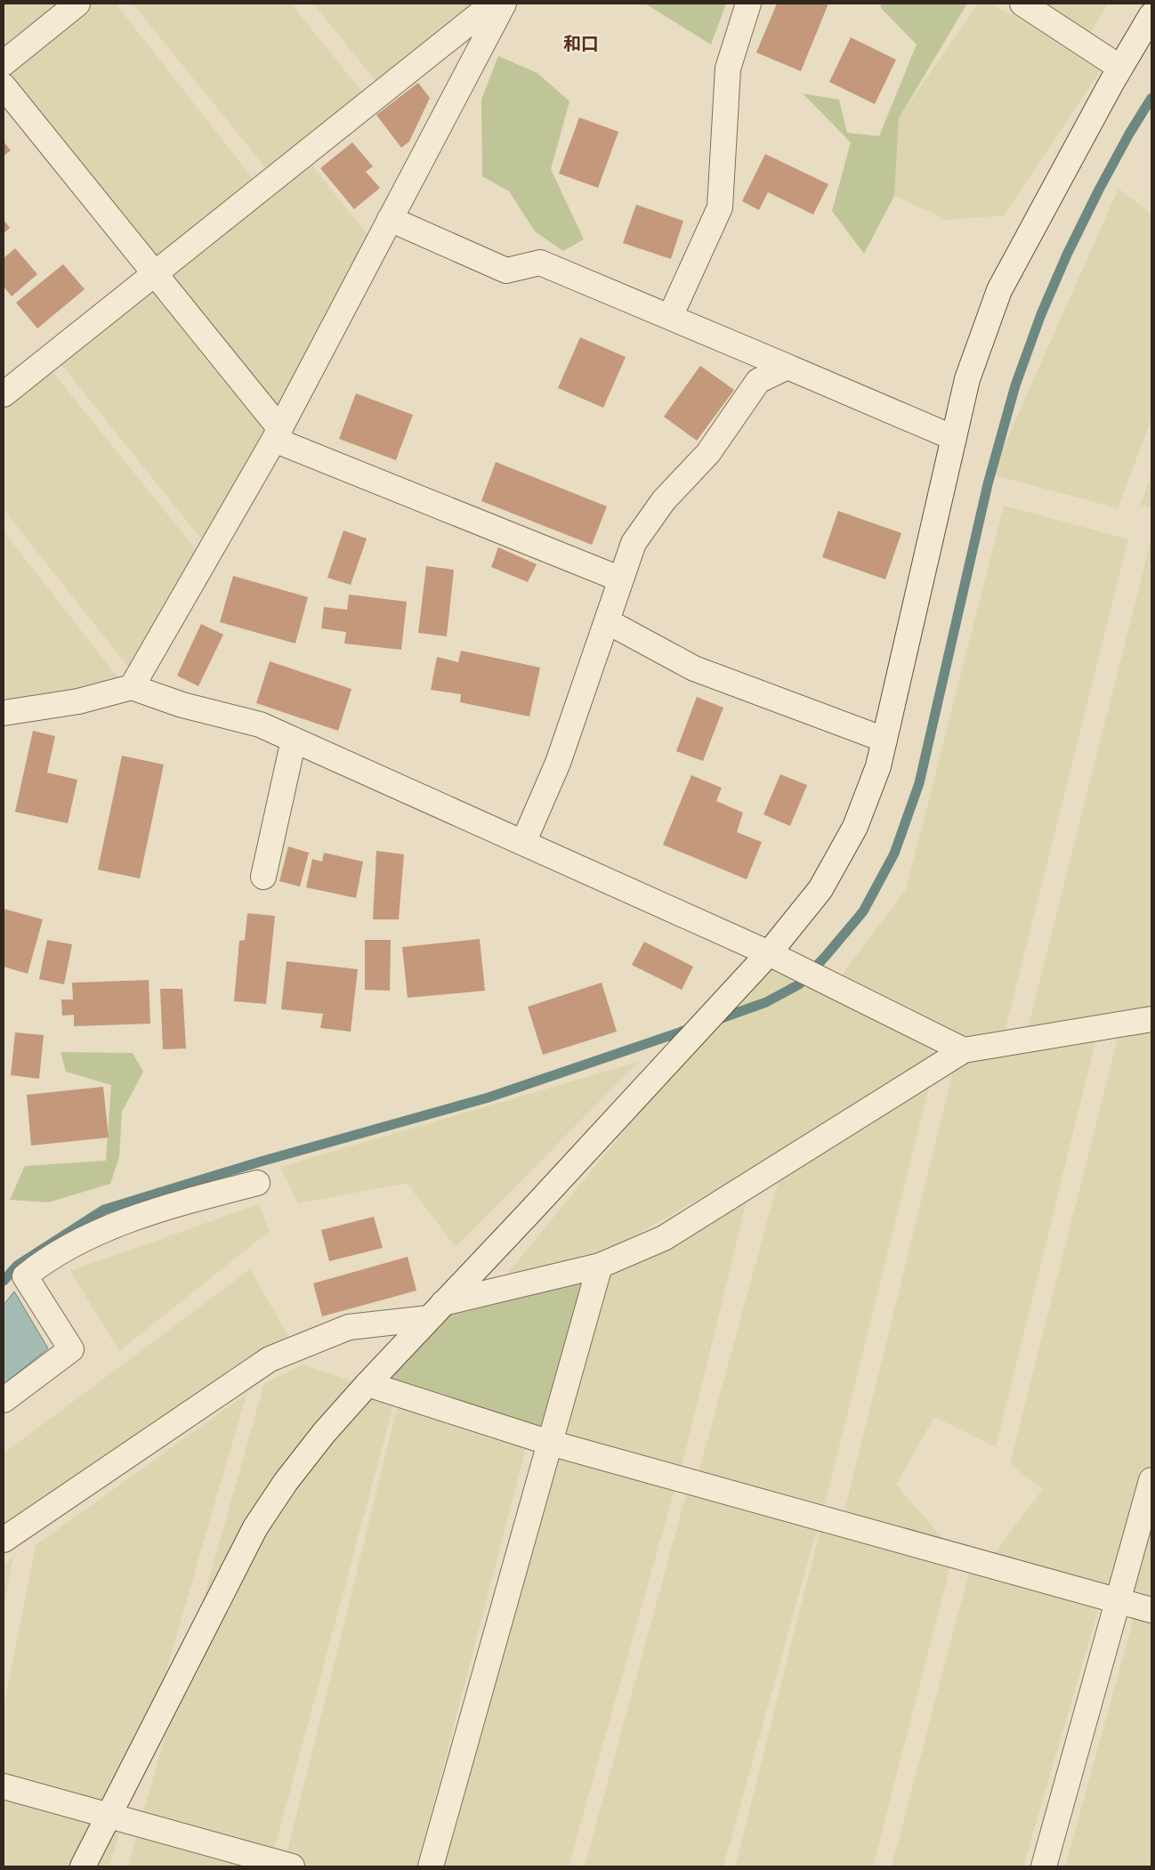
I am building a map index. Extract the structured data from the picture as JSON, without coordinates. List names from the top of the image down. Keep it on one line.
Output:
{"districts":["和口"]}
